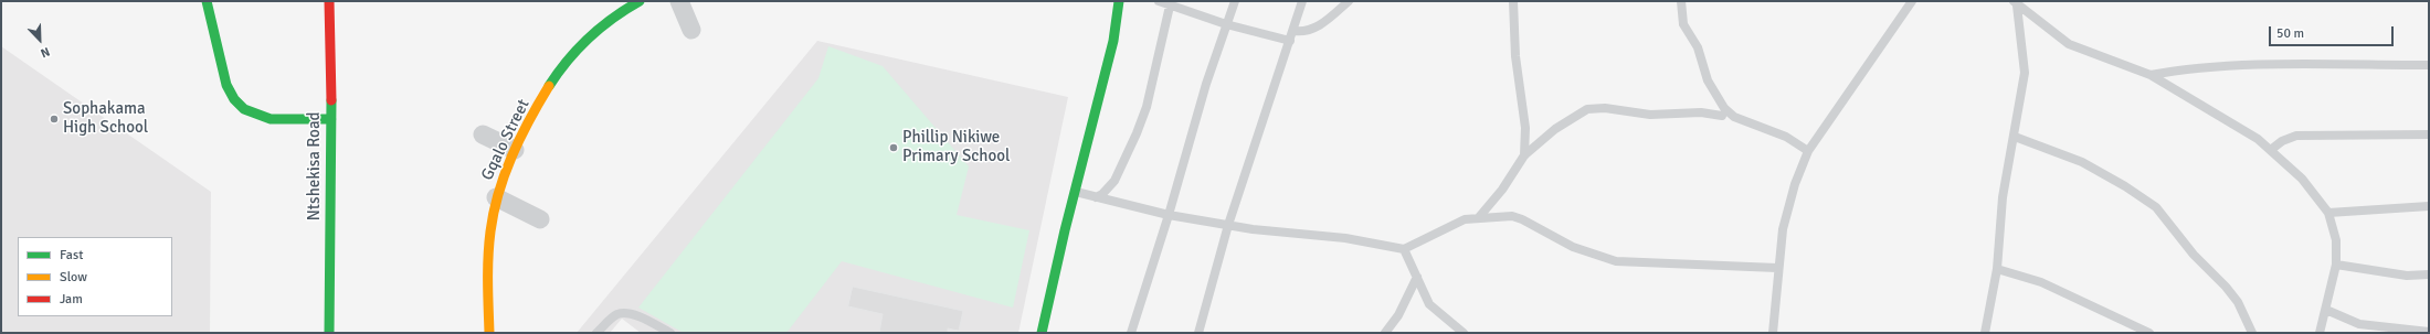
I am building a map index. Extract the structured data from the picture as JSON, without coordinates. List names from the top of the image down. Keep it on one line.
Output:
{"streets":{"street":["Gqalo Street","Ntshekisa Road"]},"places":["Sophakama High School","Phillip Nikiwe Primary School"],"legend":["Fast","Slow","Jam"],"scale_bar":"50 m","north":"bottom right"}
